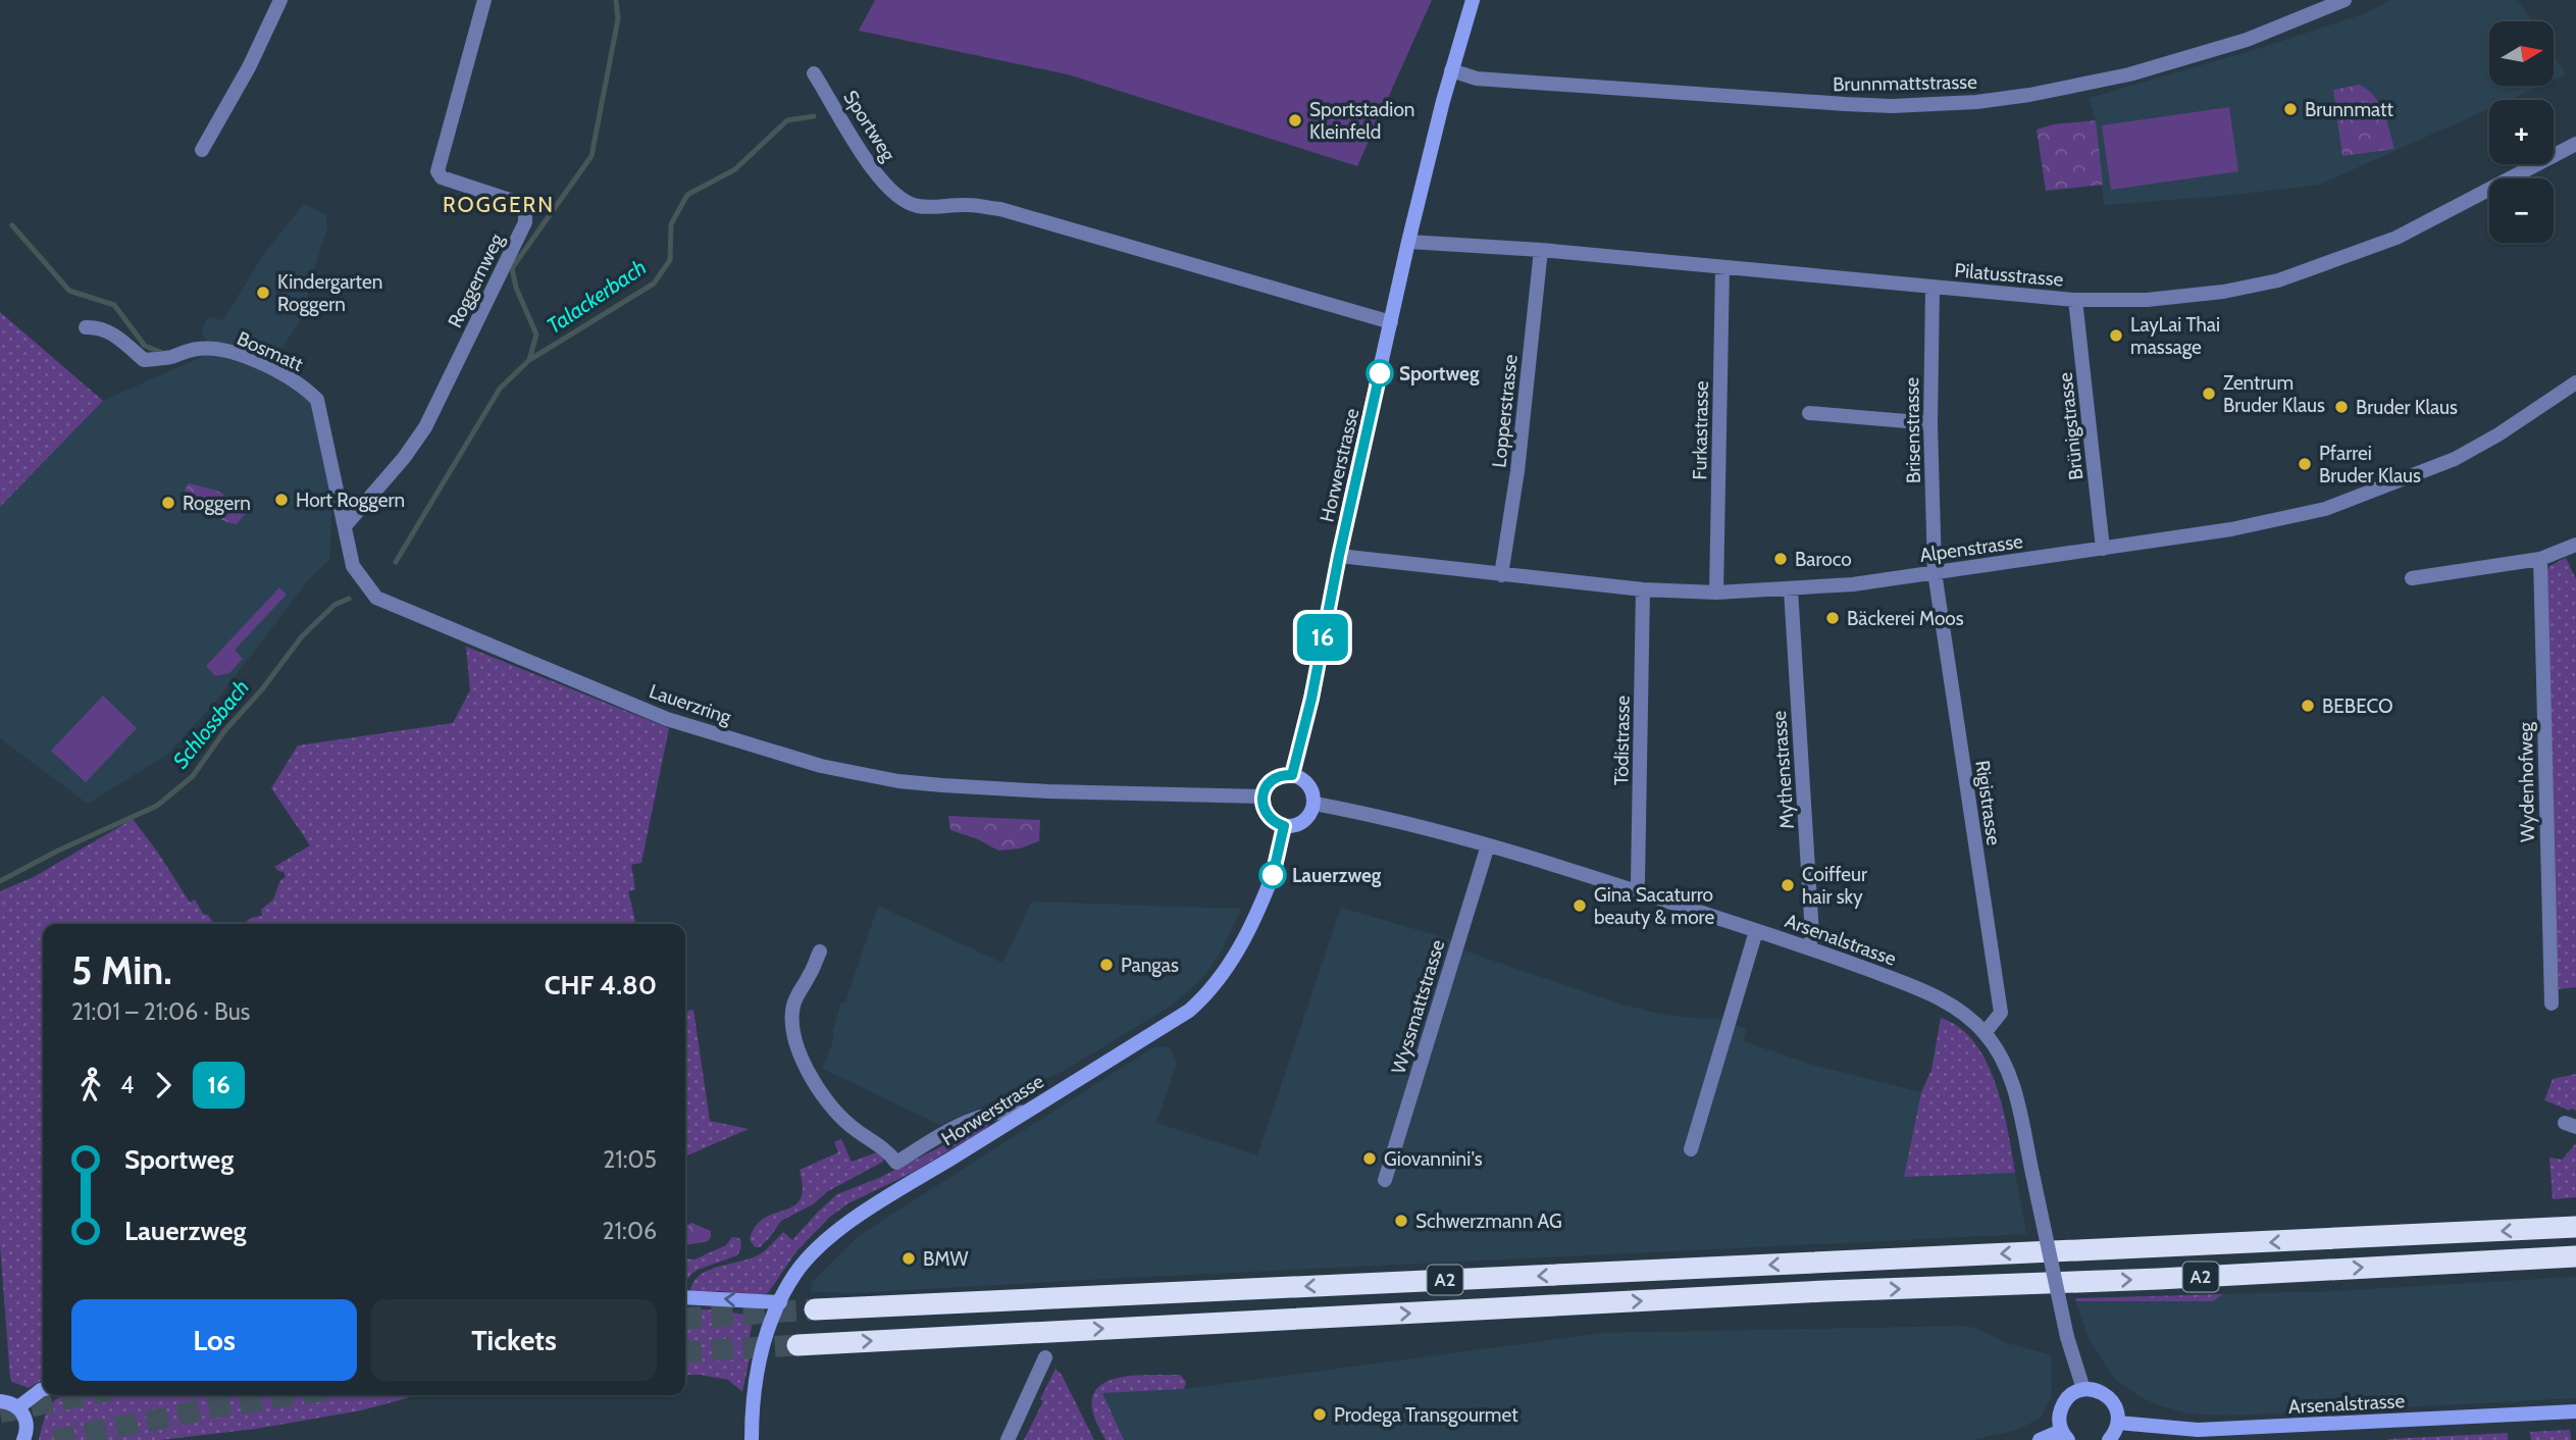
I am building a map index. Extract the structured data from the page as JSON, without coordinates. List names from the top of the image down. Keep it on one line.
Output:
{"streets":{"highway":["A2"],"street":["Brunnmattstrasse","Sportweg","Pilatusstrasse","Roggernweg","Bosmatt","Lopperstrasse","Brünigstrasse","Furkastrasse","Brisenstrasse","Horwerstrasse","Alpenstrasse","Lauerzring","Tödistrasse","Mythenstrasse","Wydenhofweg","Rigistrasse","Arsenalstrasse","Wyssmattstrasse"]},"crossings":[["Brunnmattstrasse","Horwerstrasse"],["Sportweg","Horwerstrasse"],["Pilatusstrasse","Lopperstrasse"],["Pilatusstrasse","Brünigstrasse"],["Pilatusstrasse","Furkastrasse"],["Pilatusstrasse","Brisenstrasse"],["Pilatusstrasse","Horwerstrasse"],["Roggernweg","Bosmatt"],["Roggernweg","Lauerzring"],["Bosmatt","Lauerzring"],["Lopperstrasse","Alpenstrasse"],["Brünigstrasse","Alpenstrasse"],["Furkastrasse","Alpenstrasse"],["Brisenstrasse","Alpenstrasse"],["Brisenstrasse","Rigistrasse"],["Horwerstrasse","Alpenstrasse"],["Horwerstrasse","Lauerzring"],["Horwerstrasse","Arsenalstrasse"],["Alpenstrasse","Tödistrasse"],["Alpenstrasse","Mythenstrasse"],["Alpenstrasse","Rigistrasse"],["Lauerzring","Arsenalstrasse"],["Tödistrasse","Arsenalstrasse"],["Mythenstrasse","Arsenalstrasse"],["Rigistrasse","Arsenalstrasse"],["Arsenalstrasse","Wyssmattstrasse"]],"districts":["ROGGERN"],"water":["Talackerbach","Schlossbach"],"places":["Brunnmatt","Sportstadion Kleinfeld","Kindergarten Roggern","LayLai Thai massage","Sportweg","Zentrum Bruder Klaus","Bruder Klaus","Pfarrei Bruder Klaus","Hort Roggern","Roggern","Baroco","Bäckerei Moos","BEBECO","Lauerzweg","Coiffeur hair sky","Gina Sacaturro beauty & more","Pangas","Giovannini's","Schwerzmann AG","BMW","Prodega Transgourmet"],"lines":["bus line 16"],"north":"right","page":{"on_map":"16","map_buttons":["+","−"],"heading":["5 Min.","21:01 – 21:06 · Bus","CHF 4.80"],"legs":["4","16"],"list":[{"name":"Sportweg","value":"21:05"},{"name":"Lauerzweg","value":"21:06"}],"buttons":["Los","Tickets"]}}
